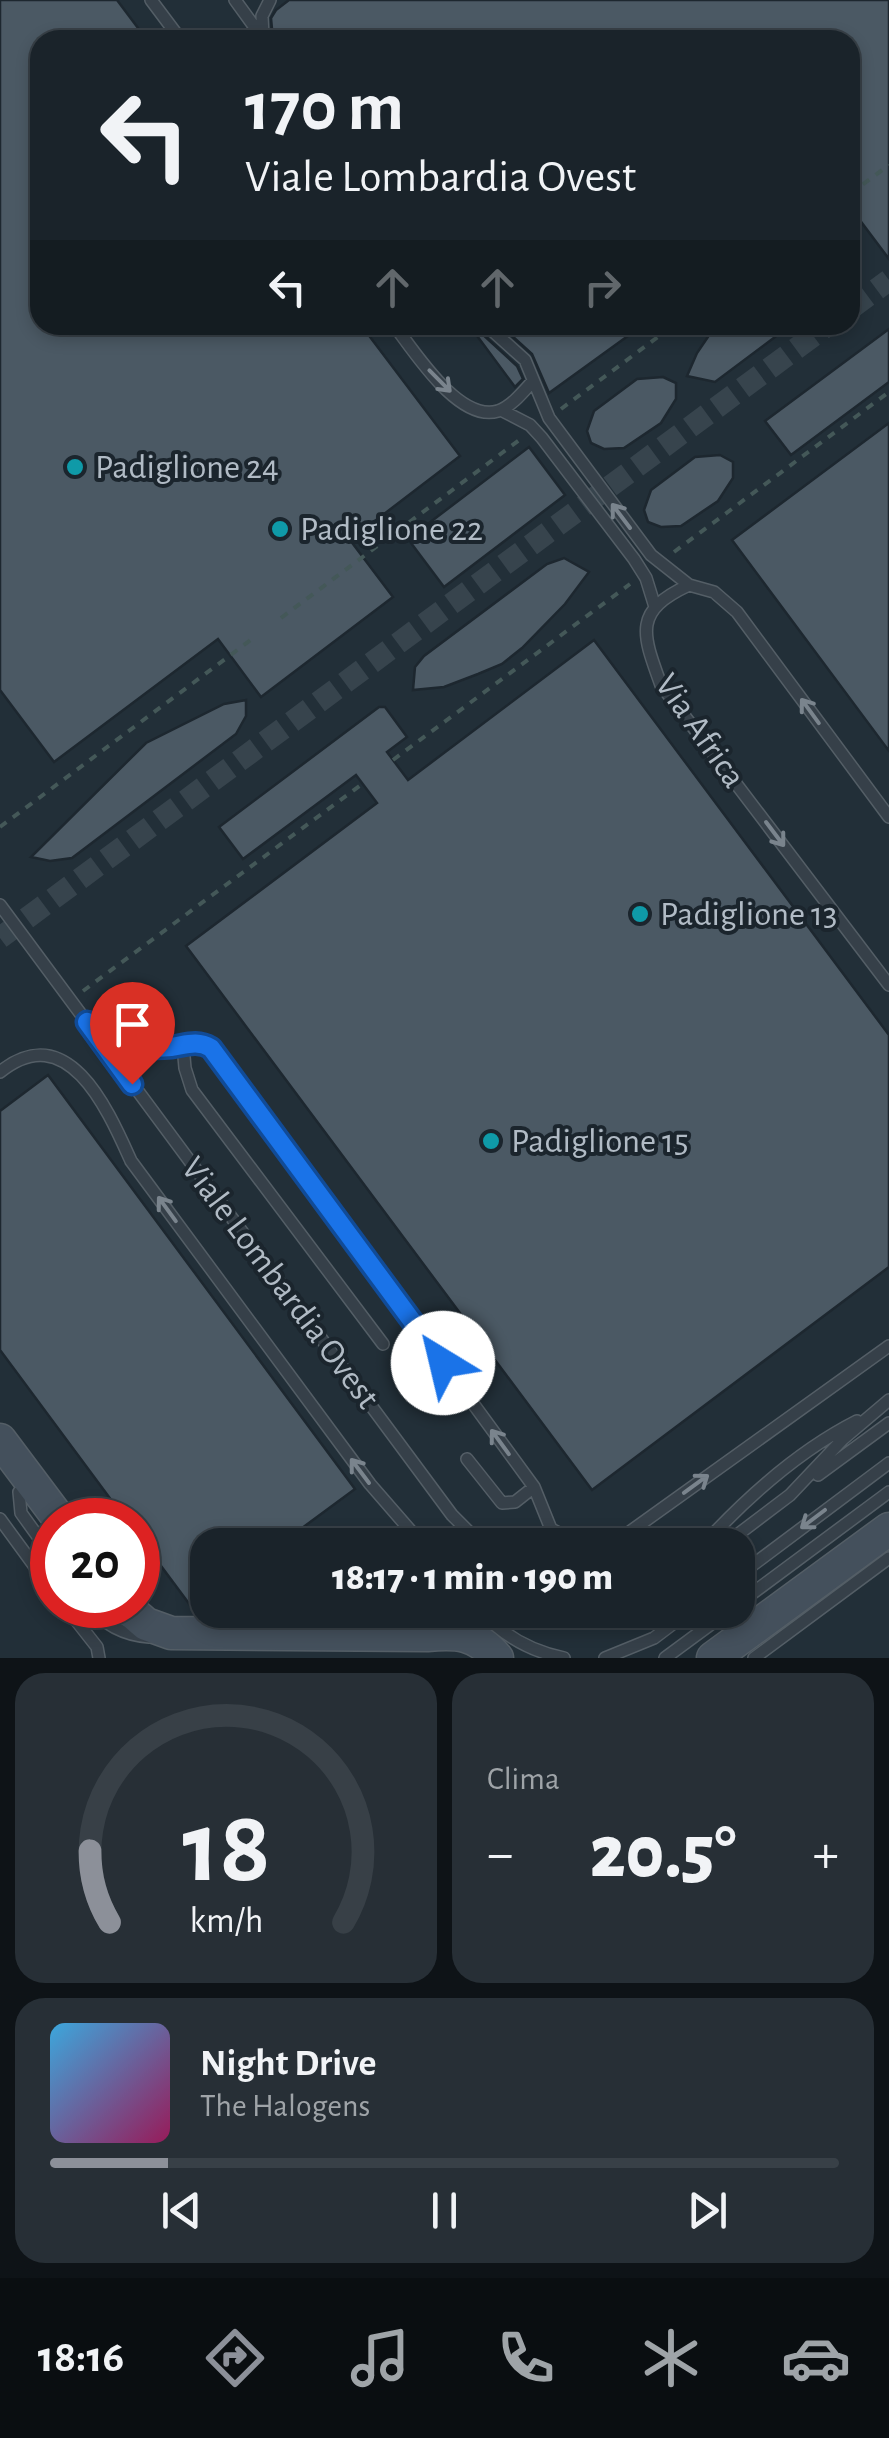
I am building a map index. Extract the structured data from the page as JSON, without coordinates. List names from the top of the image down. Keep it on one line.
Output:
{"streets":{"lane":["Via Africa","Viale Lombardia Ovest"]},"one_way":["Via Africa"],"places":["Padiglione 24","Padiglione 22","Padiglione 13","Padiglione 15"],"page":{"turn":["170 m","Viale Lombardia Ovest"],"limit":"20","trip":"18:17 · 1 min · 190 m","tile":"Clima","heat":["−","20.5°","+"],"song":["Night Drive","The Halogens"],"tabs":"18:16","gauge":["18","km/h"]}}
